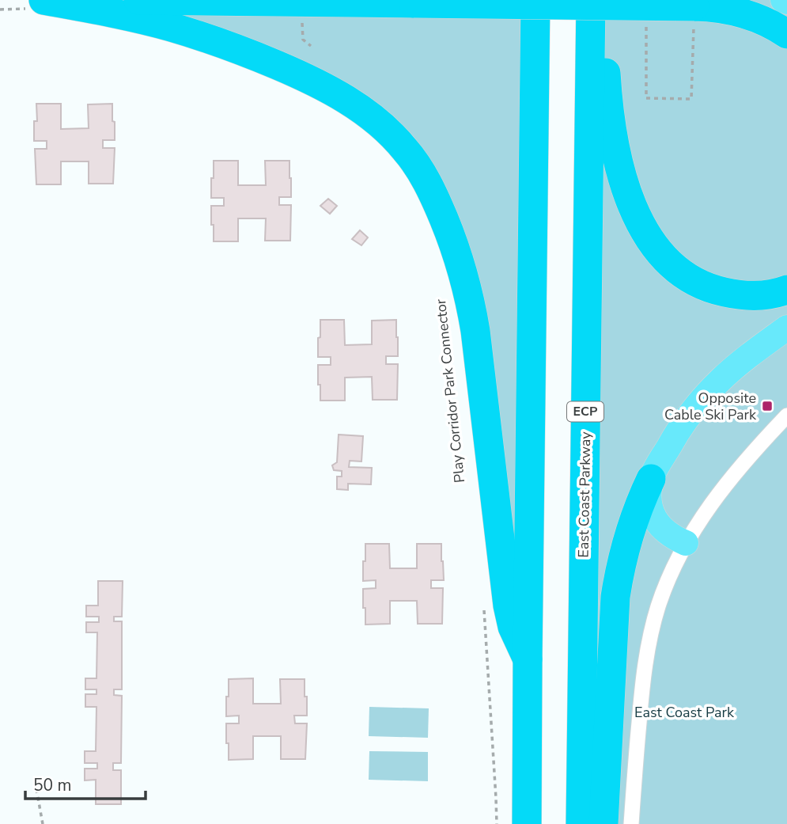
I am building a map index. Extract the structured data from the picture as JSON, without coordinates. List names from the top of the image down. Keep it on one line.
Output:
{"streets":{"highway":["ECP","East Coast Parkway"]},"parks":["East Coast Park"],"places":{"transit":["Opposite Cable Ski Park"]},"scale_bar":"50 m"}
